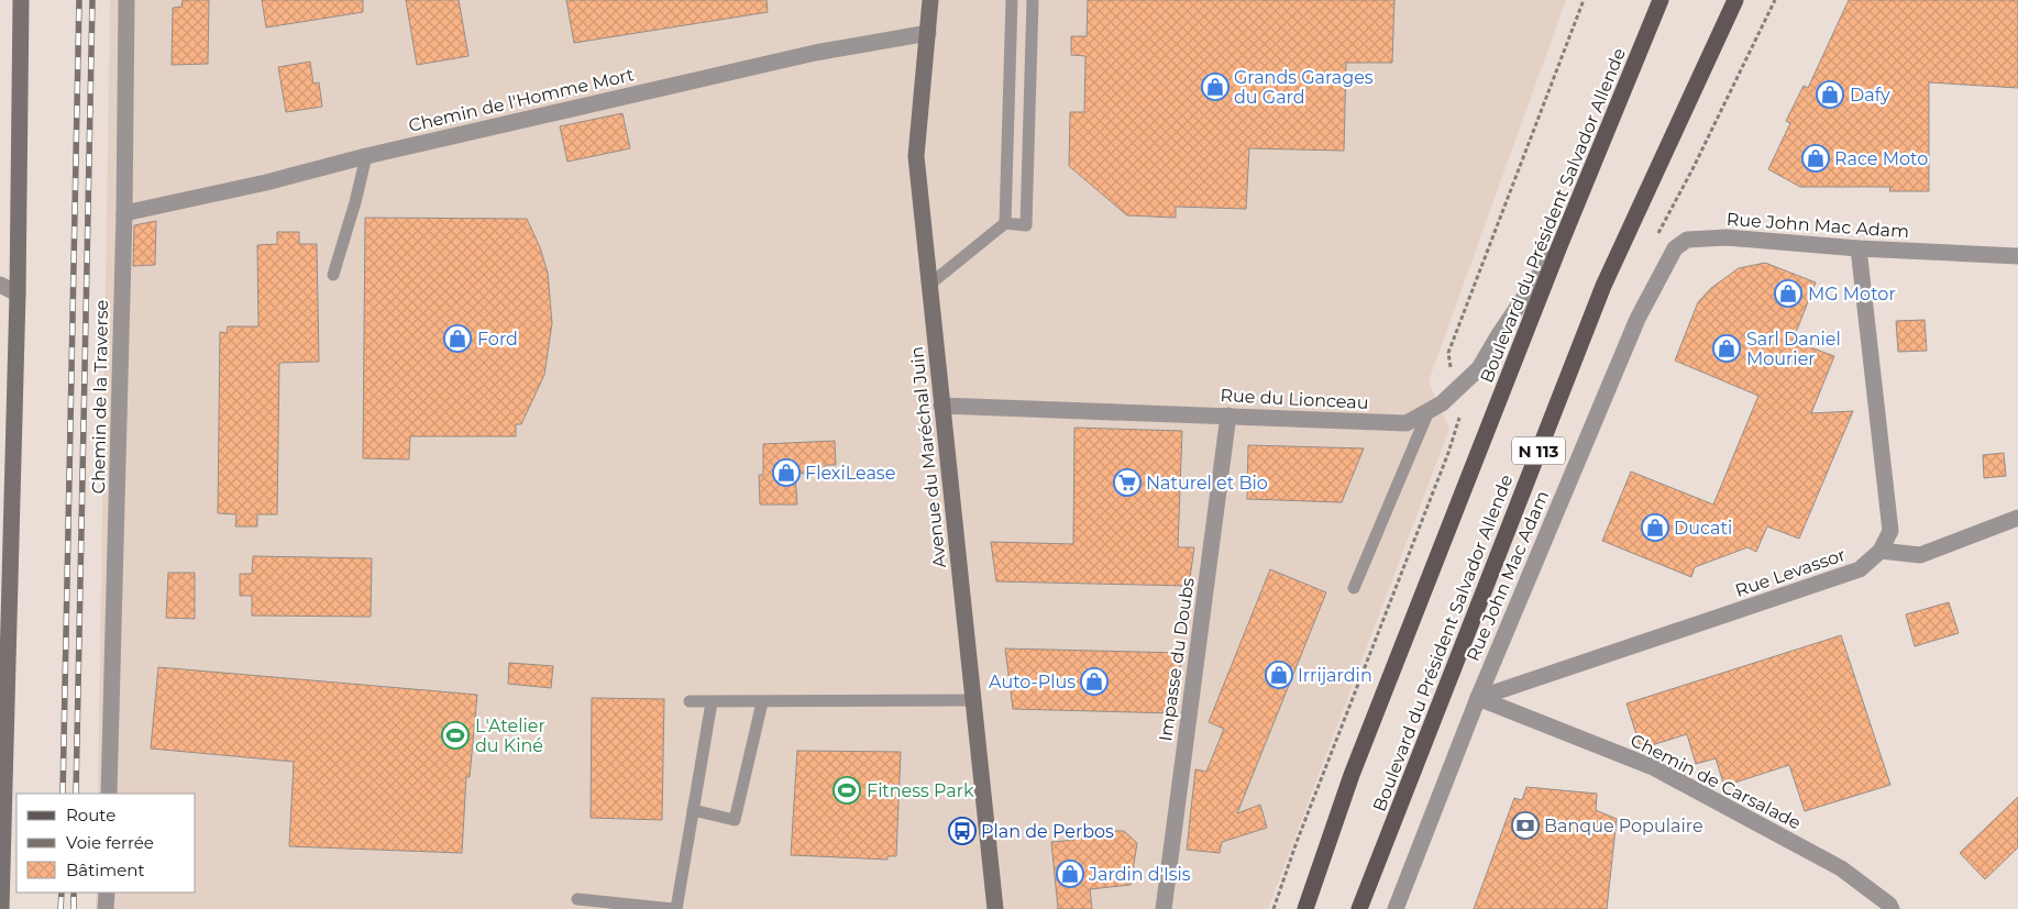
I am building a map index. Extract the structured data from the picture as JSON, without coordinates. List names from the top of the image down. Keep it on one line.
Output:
{"streets":{"main road":["Boulevard du Président Salvador Allende","N 113"],"street":["Chemin de l'Homme Mort","Rue John Mac Adam","Chemin de la Traverse","Rue du Lionceau","Avenue du Maréchal Juin","Rue Levassor","Impasse du Doubs","Chemin de Carsalade"]},"crossings":[["Chemin de l'Homme Mort","Chemin de la Traverse"],["Chemin de l'Homme Mort","Avenue du Maréchal Juin"],["Boulevard du Président Salvador Allende","Rue du Lionceau"],["Rue John Mac Adam","Rue Levassor"],["Rue John Mac Adam","Chemin de Carsalade"],["Rue du Lionceau","Avenue du Maréchal Juin"],["Rue du Lionceau","Impasse du Doubs"],["Rue Levassor","Chemin de Carsalade"]],"places":{"shop":["Grands Garages du Gard","Dafy","Race Moto","MG Motor","Ford","Sarl Daniel Mourier","FlexiLease","Ducati","Irrijardin","Auto-Plus","Jardin d'Isis"],"supermarket":["Naturel et Bio"],"sports":["L'Atelier du Kiné","Fitness Park"],"bank":["Banque Populaire"],"bus stop":["Plan de Perbos"]},"legend":["Route","Voie ferrée","Bâtiment"]}
